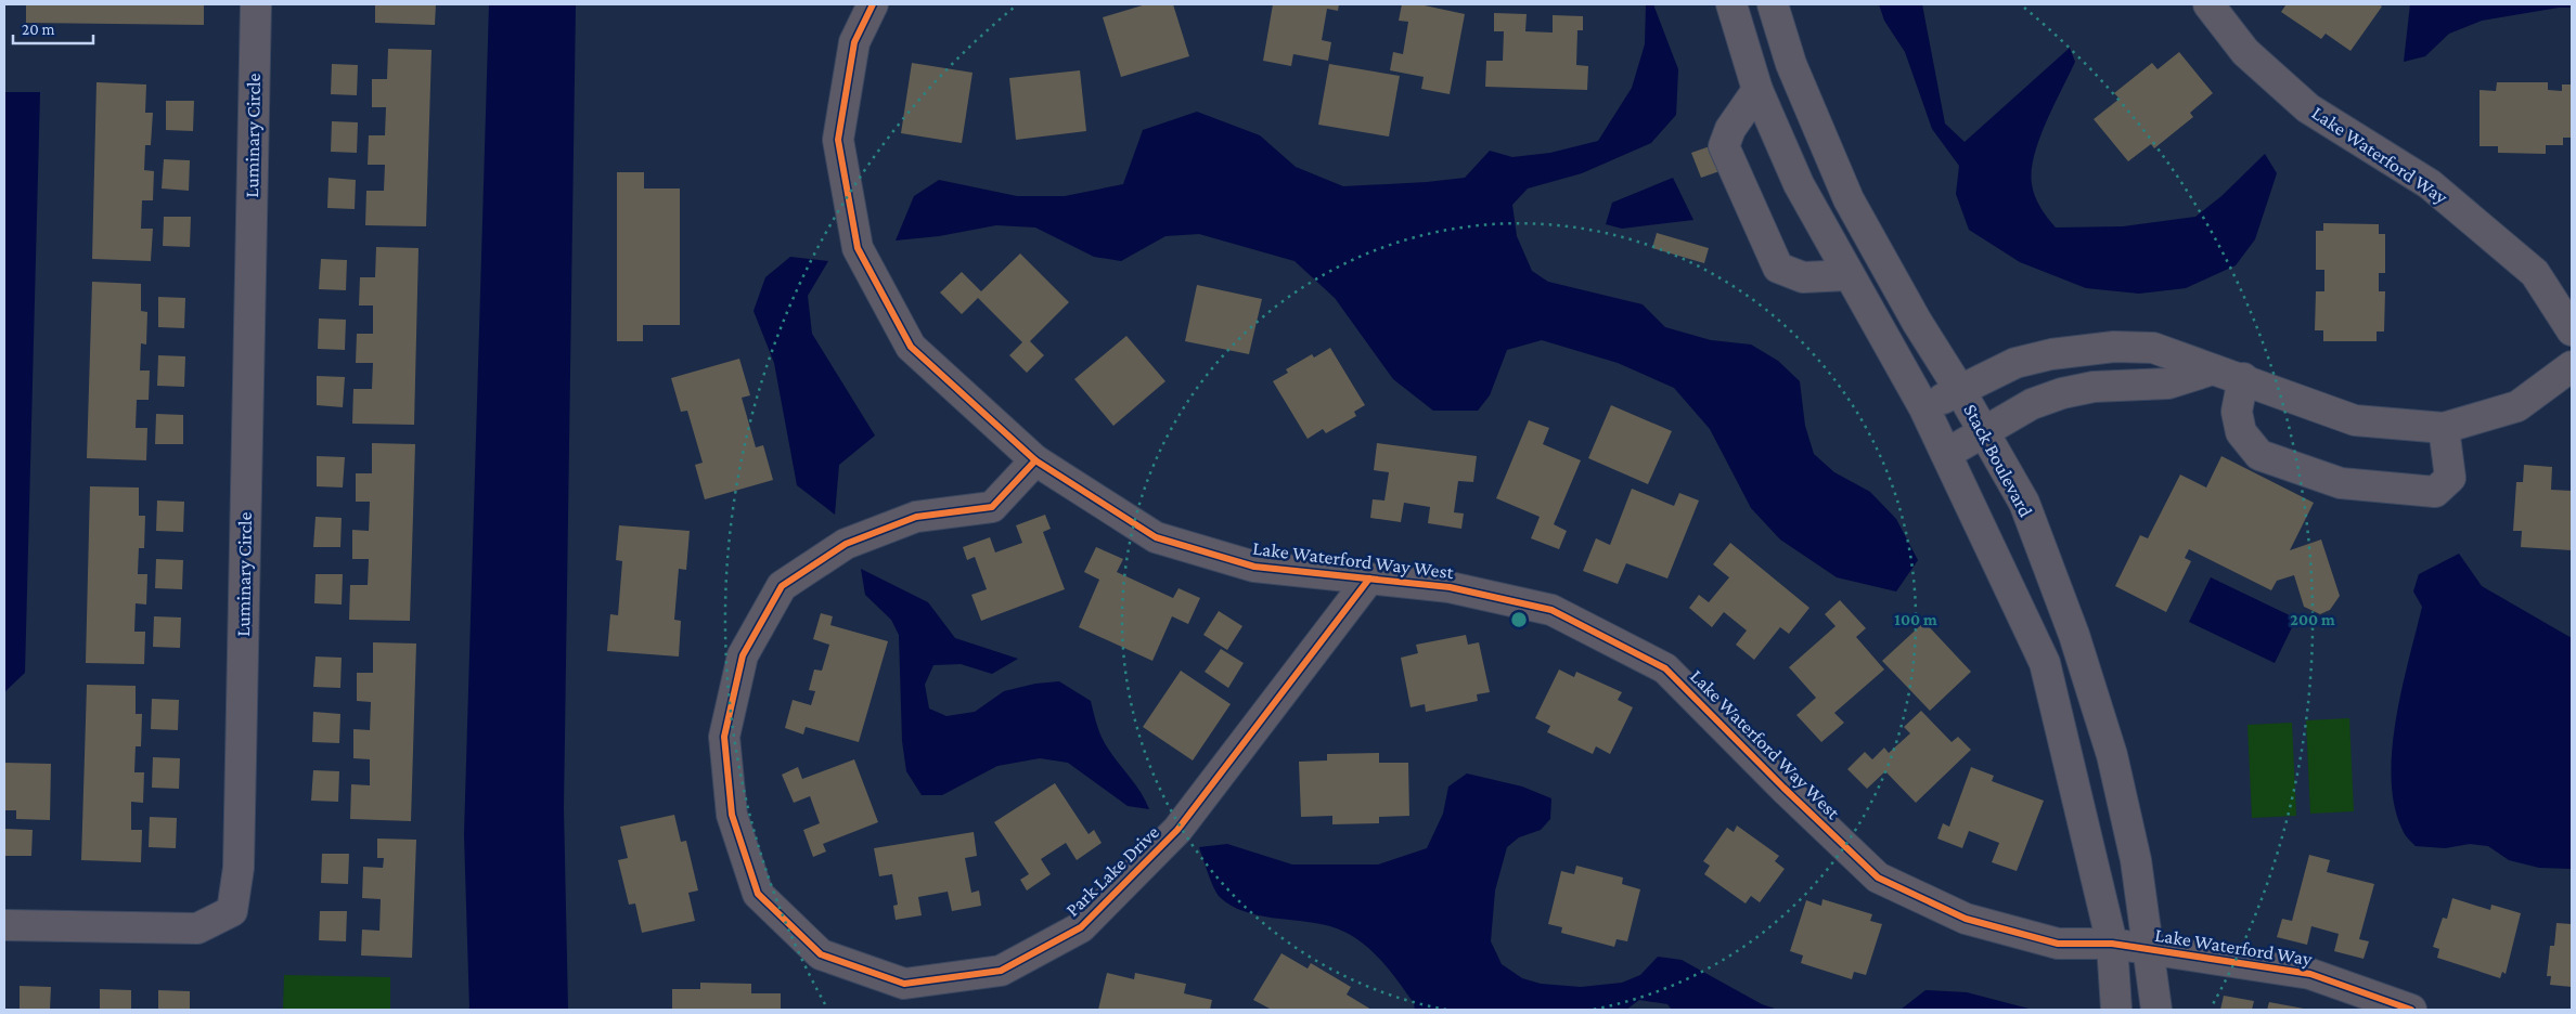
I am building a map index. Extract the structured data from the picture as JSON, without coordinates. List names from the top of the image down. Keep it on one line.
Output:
{"streets":{"street":["Luminary Circle","Lake Waterford Way","Stack Boulevard","Lake Waterford Way West","Park Lake Drive"]},"crossings":[["Lake Waterford Way","Stack Boulevard"],["Lake Waterford Way","Lake Waterford Way West"],["Lake Waterford Way West","Park Lake Drive"]],"scale_bar":"20 m","rings":["100 m","200 m"]}
